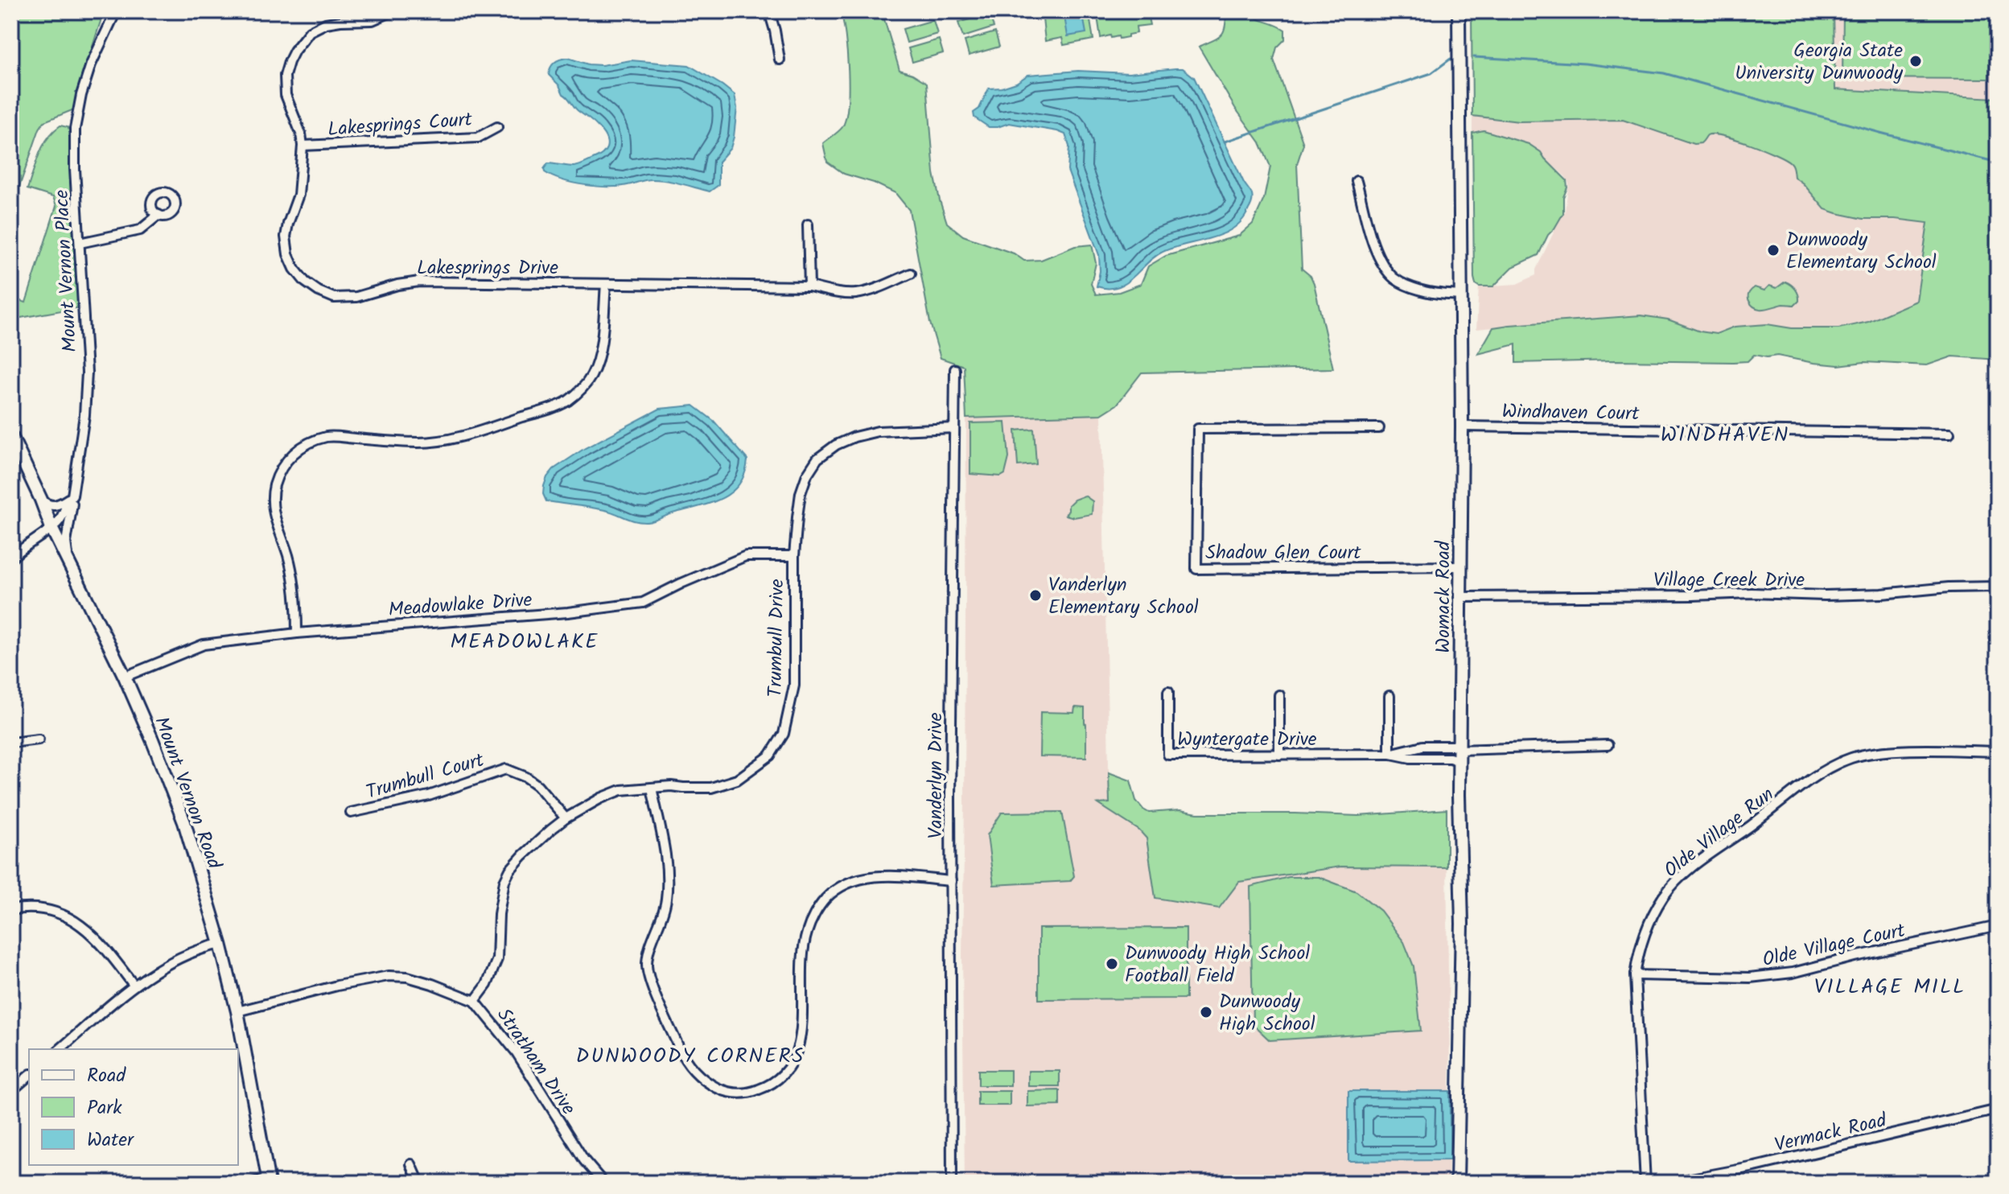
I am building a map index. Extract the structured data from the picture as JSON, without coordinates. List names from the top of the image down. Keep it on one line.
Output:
{"streets":{"street":["Lakesprings Court","Lakesprings Drive","Mount Vernon Place","Windhaven Court","Shadow Glen Court","Village Creek Drive","Womack Road","Meadowlake Drive","Trumbull Drive","Wyntergate Drive","Trumbull Court","Vanderlyn Drive","Mount Vernon Road","Olde Village Run","Olde Village Court","Stratham Drive","Vermack Road"]},"crossings":[["Lakesprings Court","Lakesprings Drive"],["Mount Vernon Place","Mount Vernon Road"],["Windhaven Court","Womack Road"],["Shadow Glen Court","Womack Road"],["Village Creek Drive","Womack Road"],["Womack Road","Wyntergate Drive"],["Meadowlake Drive","Trumbull Drive"],["Meadowlake Drive","Mount Vernon Road"],["Trumbull Drive","Trumbull Court"],["Trumbull Drive","Vanderlyn Drive"],["Trumbull Drive","Stratham Drive"],["Mount Vernon Road","Stratham Drive"],["Olde Village Run","Olde Village Court"]],"districts":["WINDHAVEN","MEADOWLAKE","VILLAGE MILL","DUNWOODY CORNERS"],"places":["Georgia State University Dunwoody","Dunwoody Elementary School","Vanderlyn Elementary School","Dunwoody High School Football Field","Dunwoody High School"],"legend":["Road","Park","Water"]}
